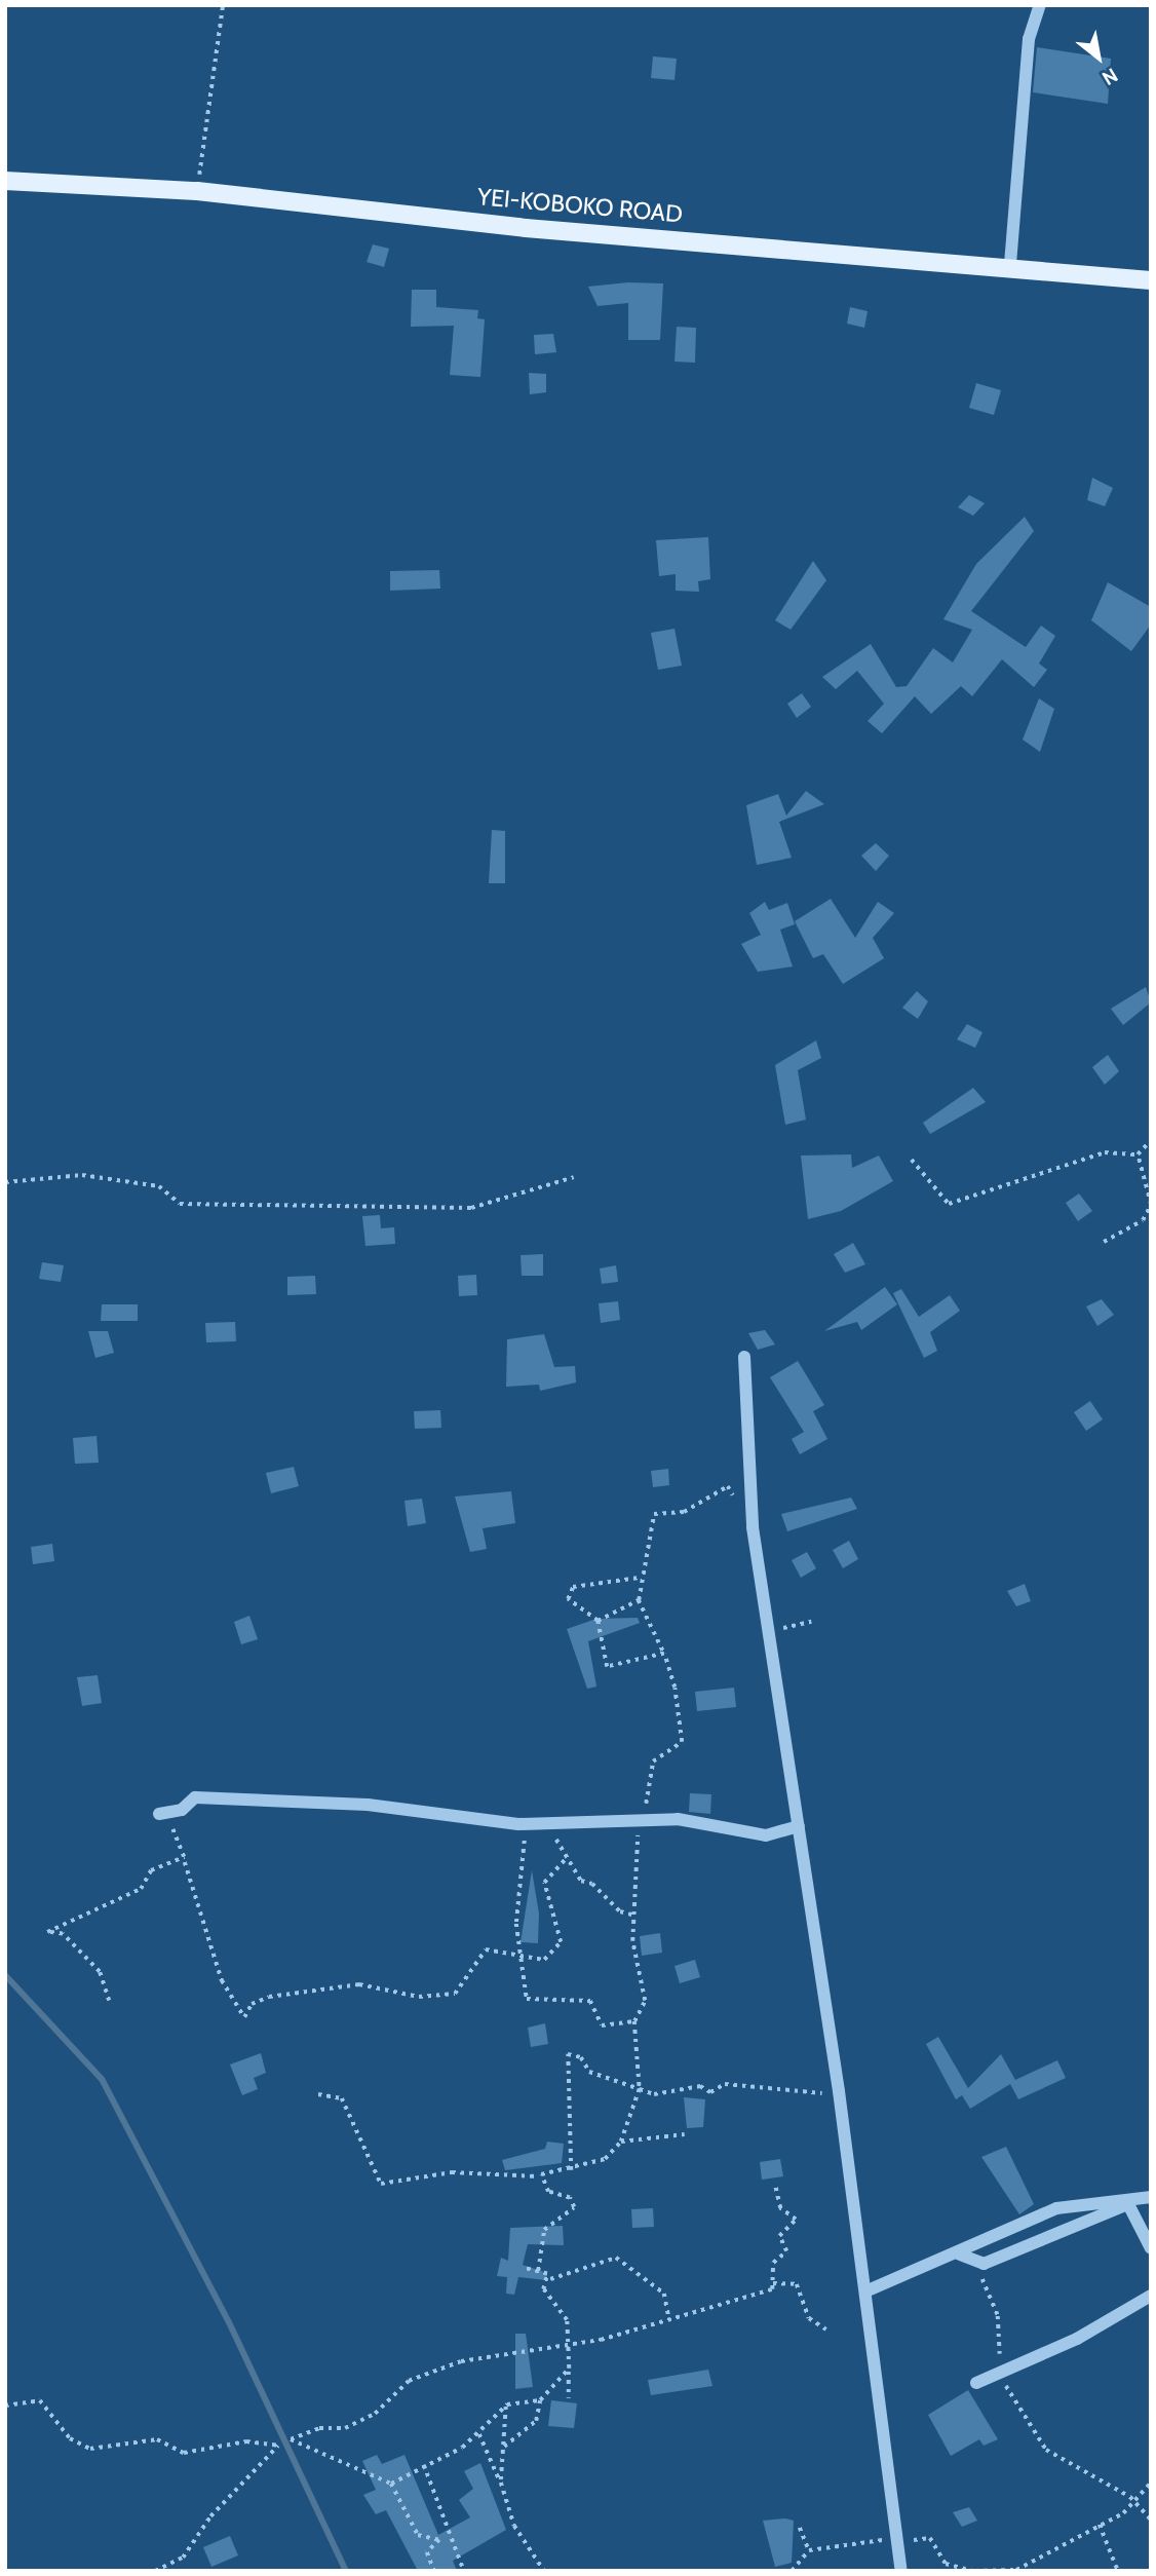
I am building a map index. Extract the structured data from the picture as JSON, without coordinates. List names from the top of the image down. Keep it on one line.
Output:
{"streets":{"main road":["YEI-KOBOKO ROAD"]},"north":"bottom right"}
